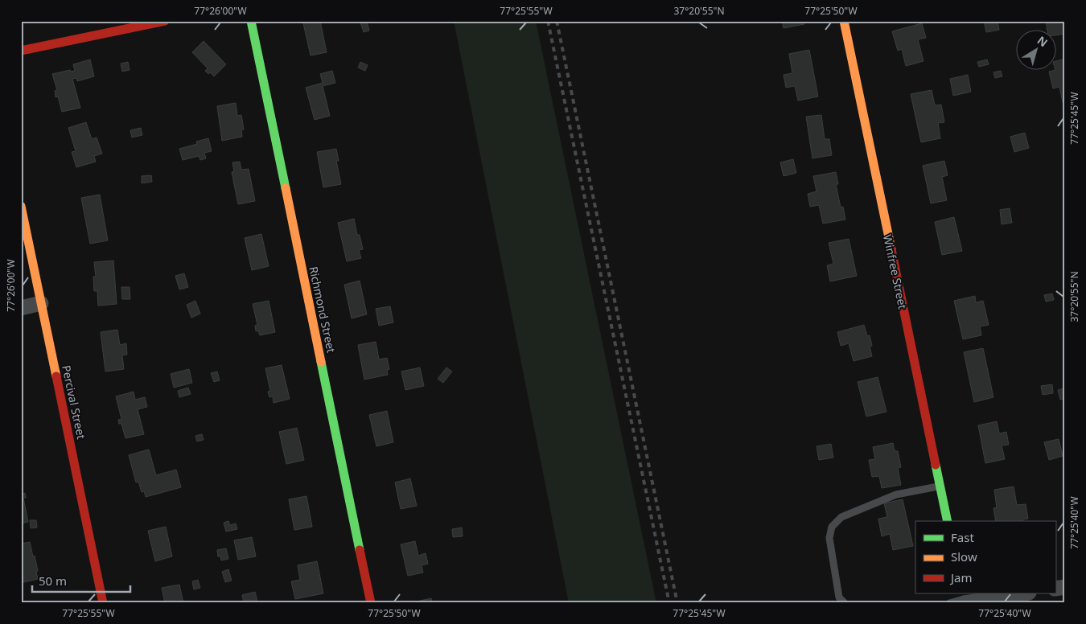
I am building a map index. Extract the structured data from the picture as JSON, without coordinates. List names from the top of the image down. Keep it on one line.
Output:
{"streets":{"street":["Winfree Street","Richmond Street","Percival Street"]},"legend":["Fast","Slow","Jam"],"scale_bar":"50 m","north":"top right","coordinates":["77°26'00\"W","77°25'55\"W","37°20'55\"N","77°25'50\"W","77°25'45\"W","77°25'40\"W"]}
